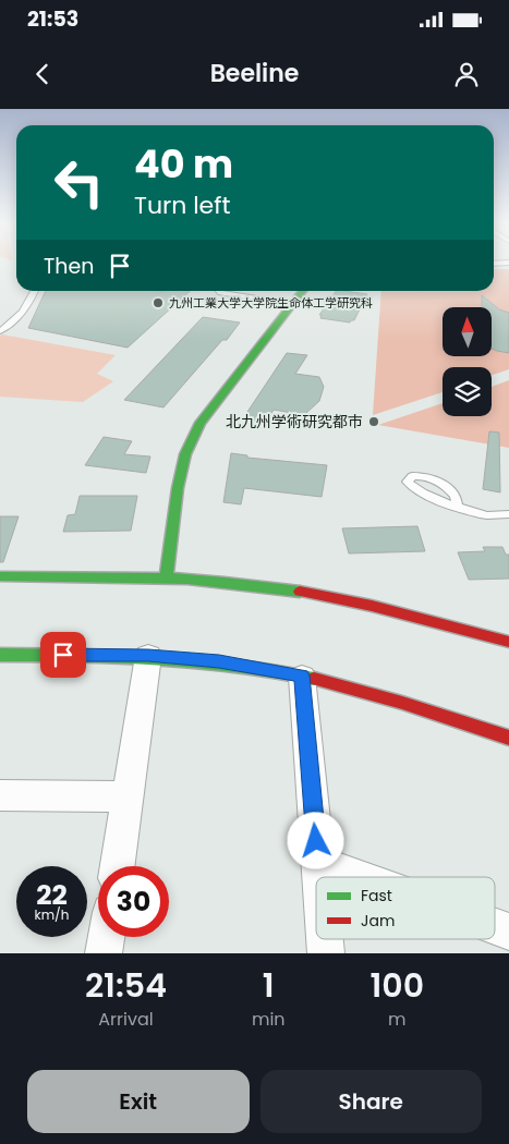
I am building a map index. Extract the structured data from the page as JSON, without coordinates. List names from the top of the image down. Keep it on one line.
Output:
{"places":["九州工業大学大学院生命体工学研究科","北九州学術研究都市"],"legend":["Fast","Jam"],"north":"top","page":{"status":"21:53","header":"Beeline","turn":["40 m","Turn left"],"then":"Then","speed":"22 km/h","limit":"30","eta":["21:54","Arrival","1","min","100","m"],"buttons":["Exit","Share"]}}
